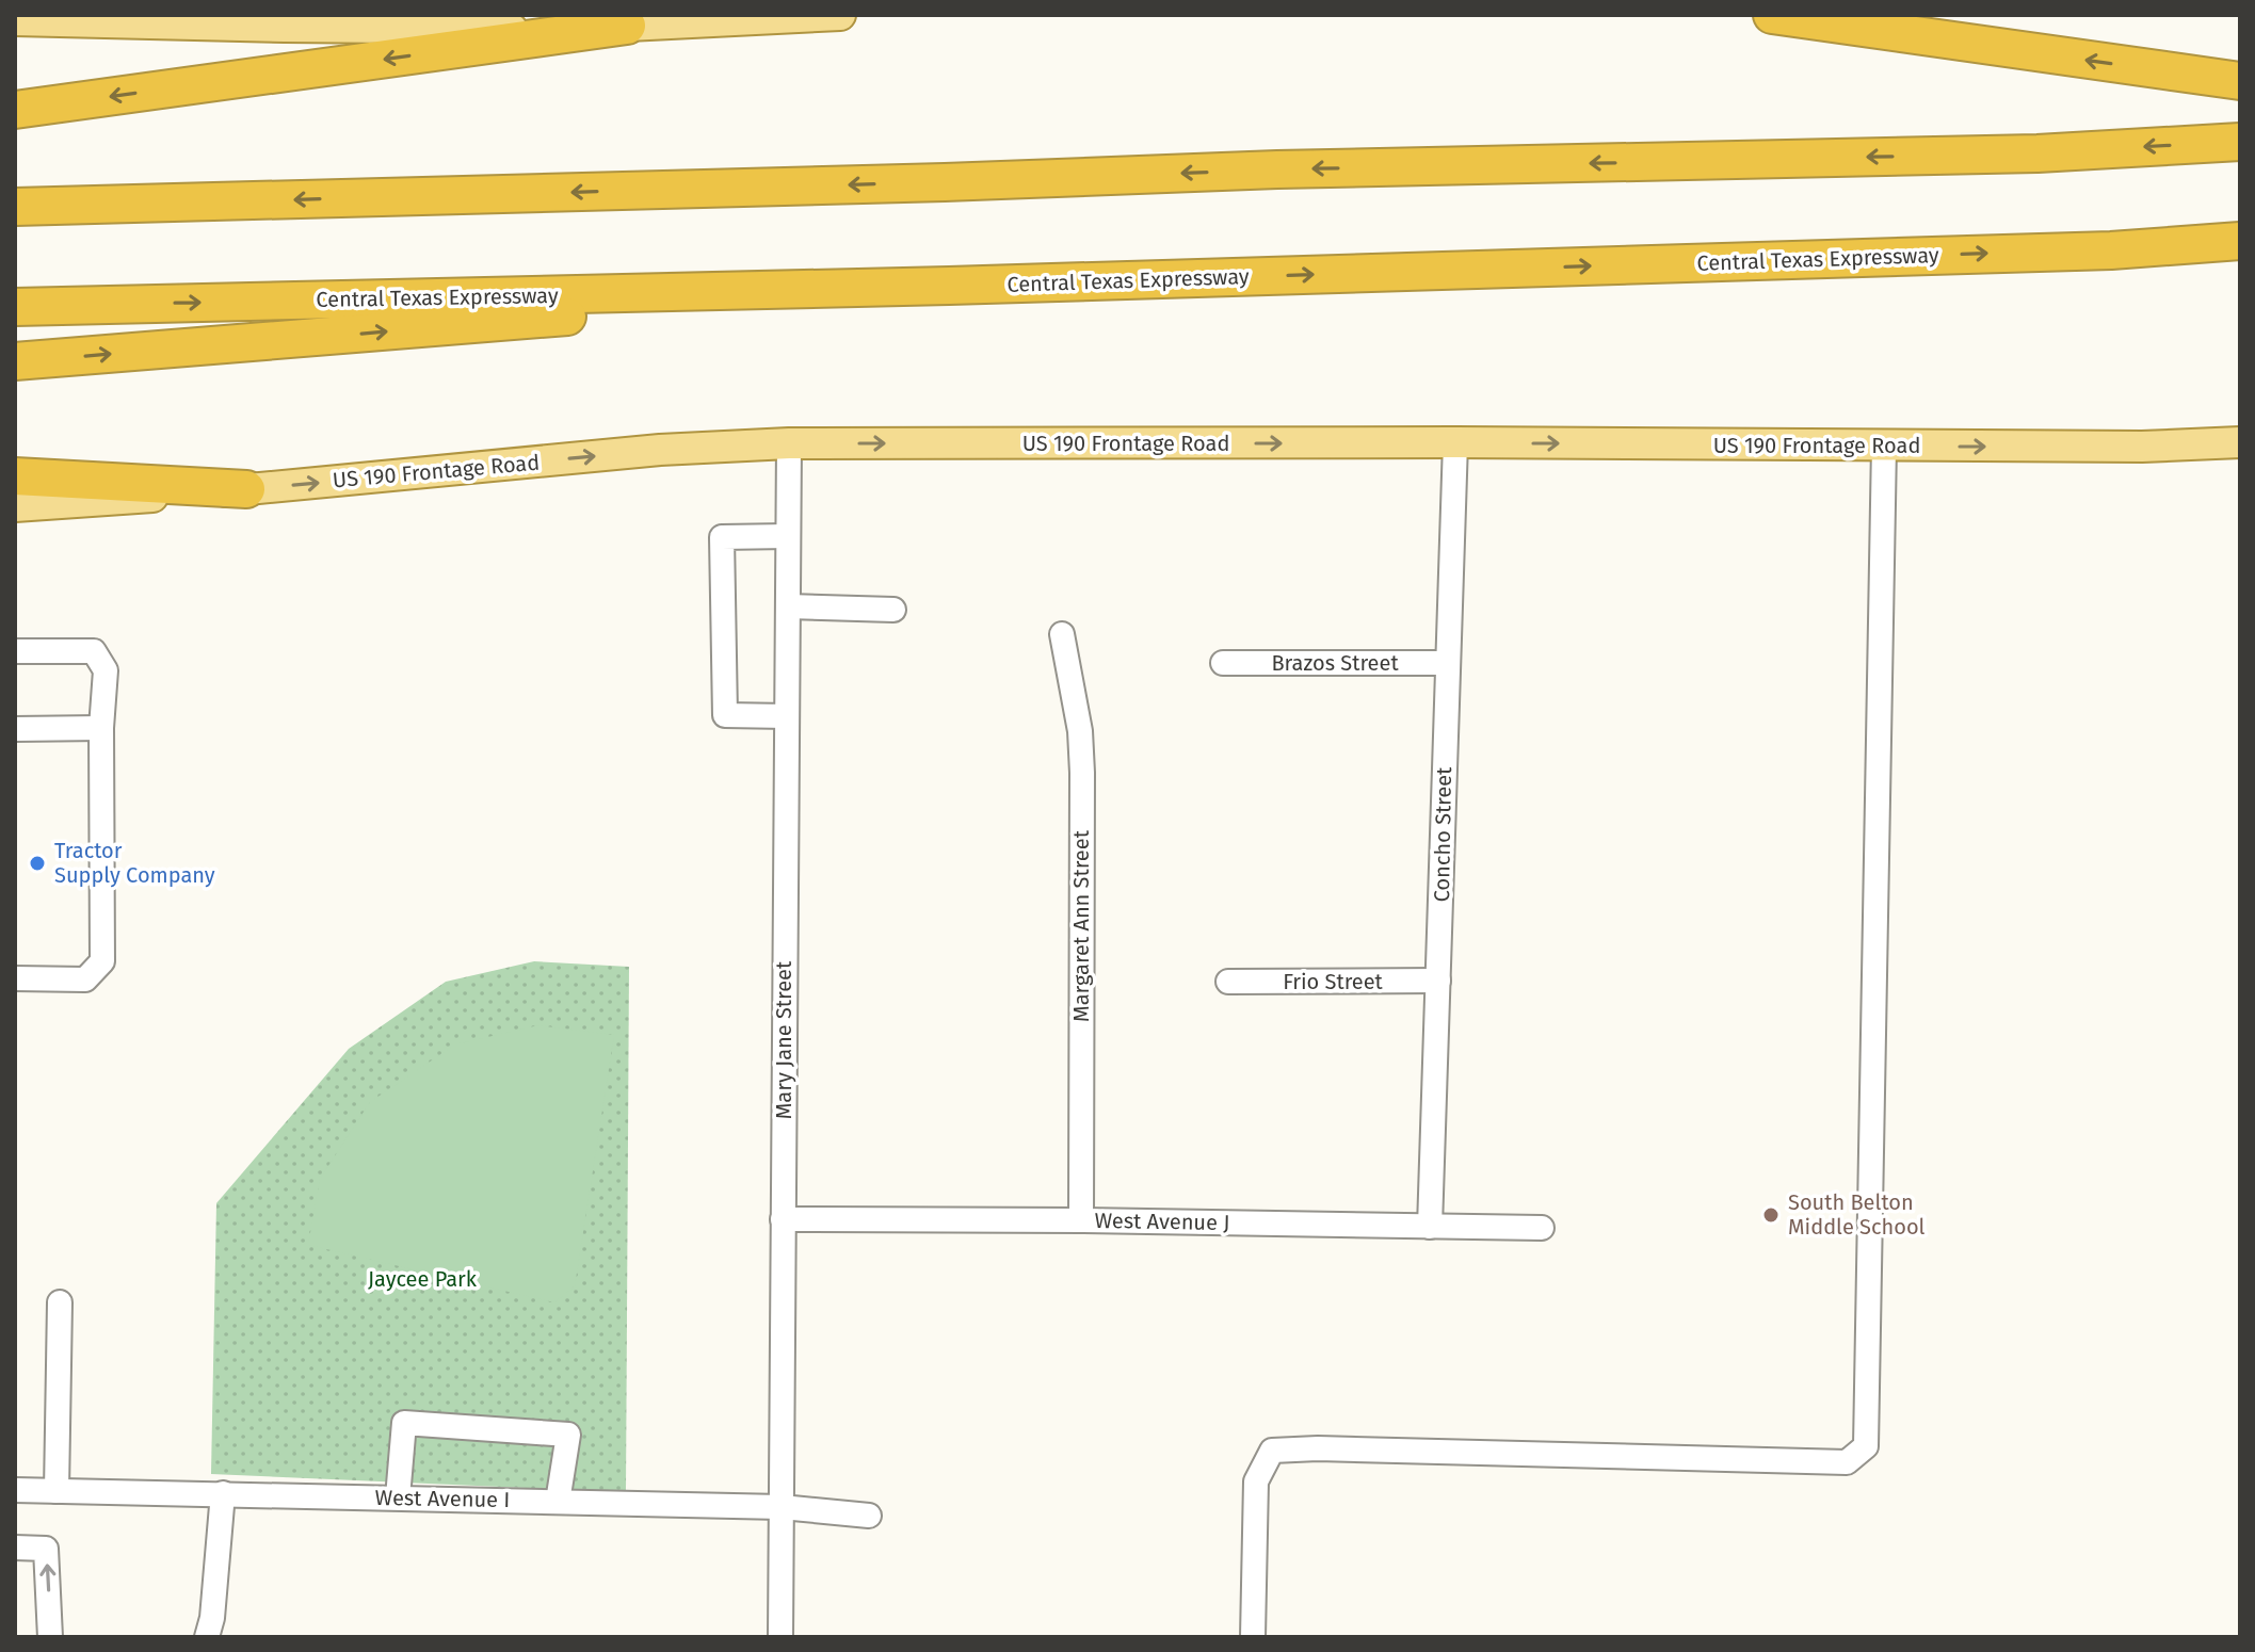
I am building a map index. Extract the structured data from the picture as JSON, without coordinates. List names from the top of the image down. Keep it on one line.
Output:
{"streets":{"highway":["Central Texas Expressway"],"main road":["US 190 Frontage Road"],"street":["Brazos Street","Concho Street","Margaret Ann Street","Frio Street","Mary Jane Street","West Avenue J","West Avenue I"]},"crossings":[["US 190 Frontage Road","Concho Street"],["US 190 Frontage Road","Mary Jane Street"],["Brazos Street","Concho Street"],["Concho Street","Frio Street"],["Concho Street","West Avenue J"],["Margaret Ann Street","West Avenue J"],["Mary Jane Street","West Avenue J"],["Mary Jane Street","West Avenue I"]],"one_way":["US 190 Frontage Road"],"parks":["Jaycee Park"],"places":["Tractor Supply Company","South Belton Middle School"]}
